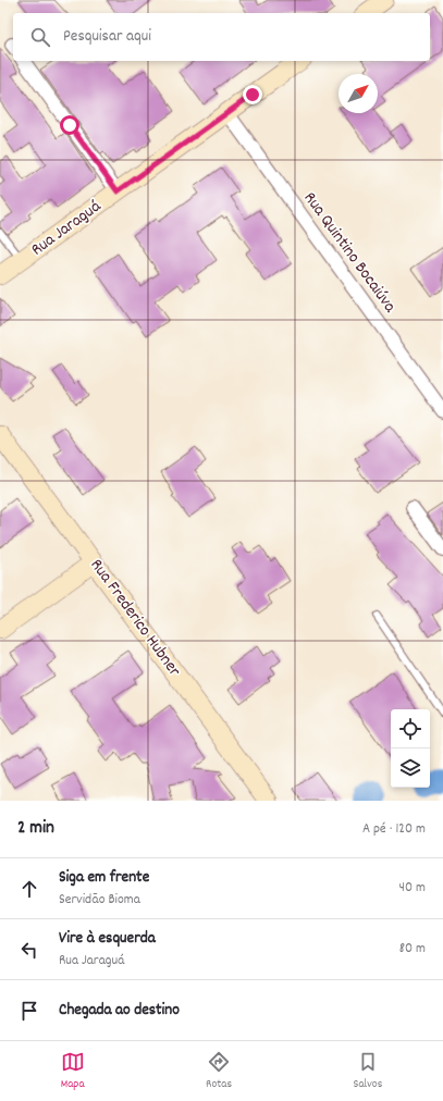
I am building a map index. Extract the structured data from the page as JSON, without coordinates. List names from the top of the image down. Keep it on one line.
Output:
{"streets":{"street":["Rua Jaraguá","Rua Quintino Bocaiúva","Rua Frederico Hubner"]},"crossings":[["Rua Jaraguá","Rua Quintino Bocaiúva"]],"north":"top right","page":{"search":"Pesquisar aqui","heading":["2 min","A pé · 120 m"],"list":[["Siga em frente","Servidão Bioma","40 m"],["Vire à esquerda","Rua Jaraguá","80 m"],"Chegada ao destino"],"nav":["Mapa","Rotas","Salvos"]}}
